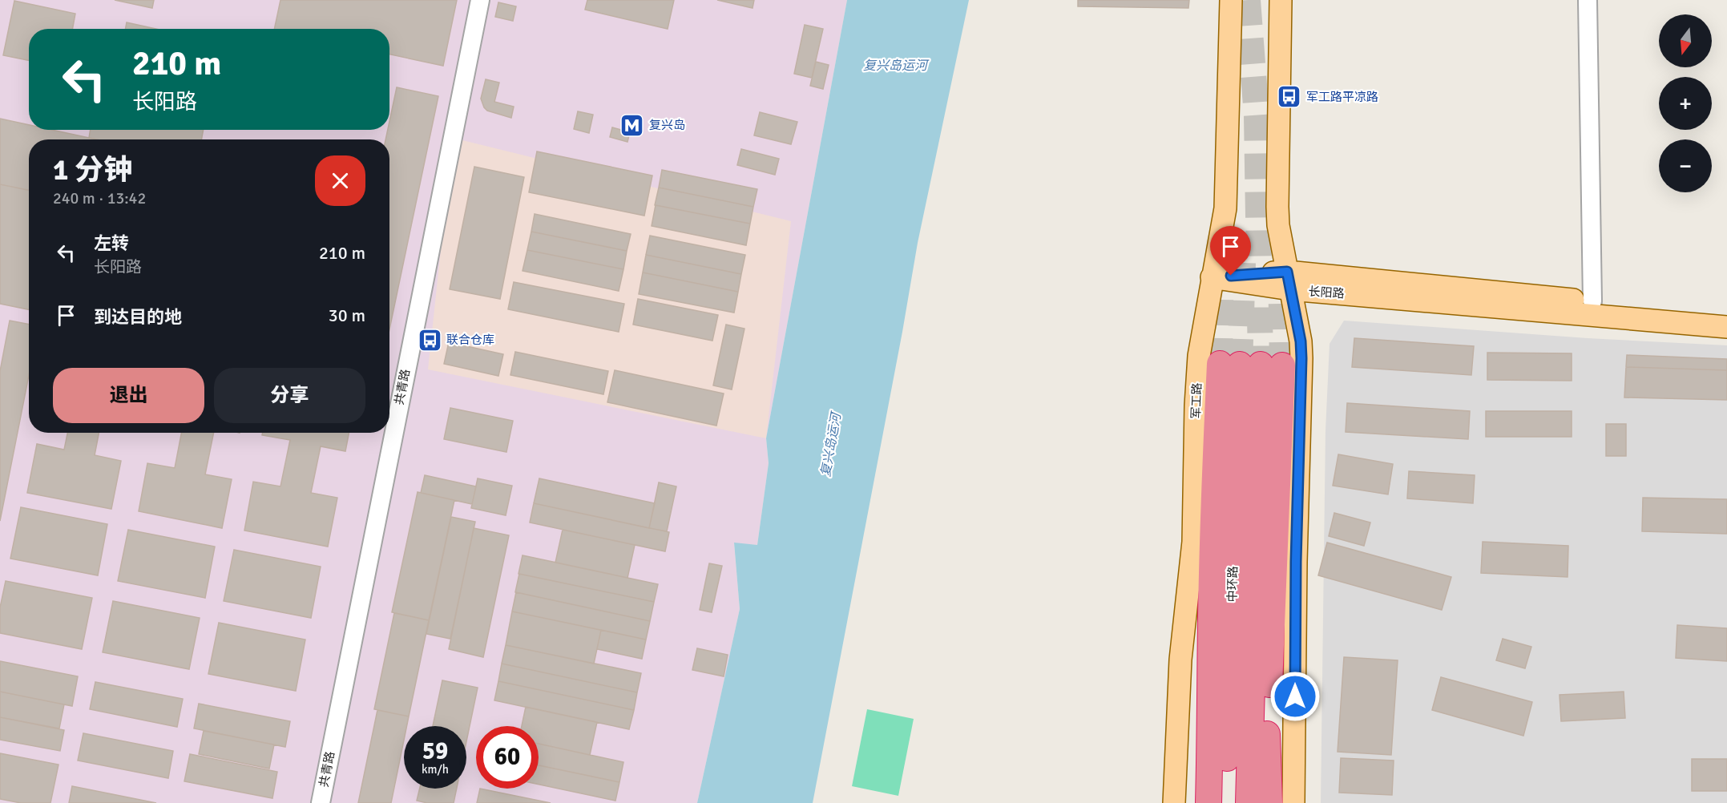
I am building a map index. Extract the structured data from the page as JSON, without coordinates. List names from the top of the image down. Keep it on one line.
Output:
{"streets":{"highway":["中环路"],"main road":["长阳路","军工路"],"street":["共青路"]},"crossings":[["长阳路","军工路"]],"water":["复兴岛运河"],"places":{"bus stop":["军工路平凉路","联合仓库"],"metro station":["复兴岛"]},"north":"bottom","page":{"map_buttons":["+","−"],"turn":["210 m","长阳路"],"heading":["1 分钟","240 m · 13:42"],"list":[{"name":"左转","note":"长阳路","value":"210 m"},{"name":"到达目的地","value":"30 m"}],"buttons":["退出","分享"],"speed":"59 km/h","limit":"60"}}
